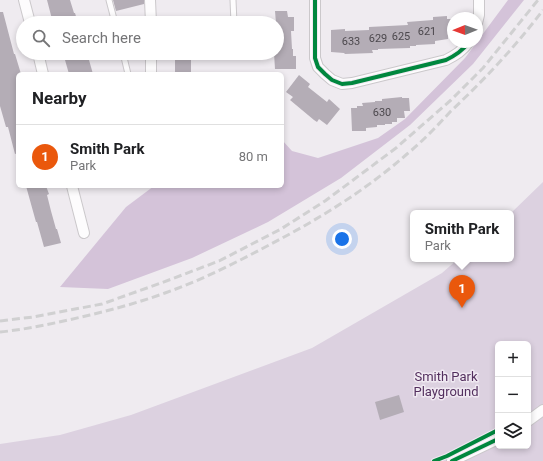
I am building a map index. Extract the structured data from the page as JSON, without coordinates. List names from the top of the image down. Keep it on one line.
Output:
{"parks":["Smith Park Playground"],"house_numbers":["621","625","629","633","630"],"north":"left","page":{"search":"Search here","heading":"Nearby","list":[{"mark":"1","name":"Smith Park","note":"Park","value":"80 m"}],"popup":["Smith Park","Park"],"pins":"1","map_buttons":["+","−"]}}
